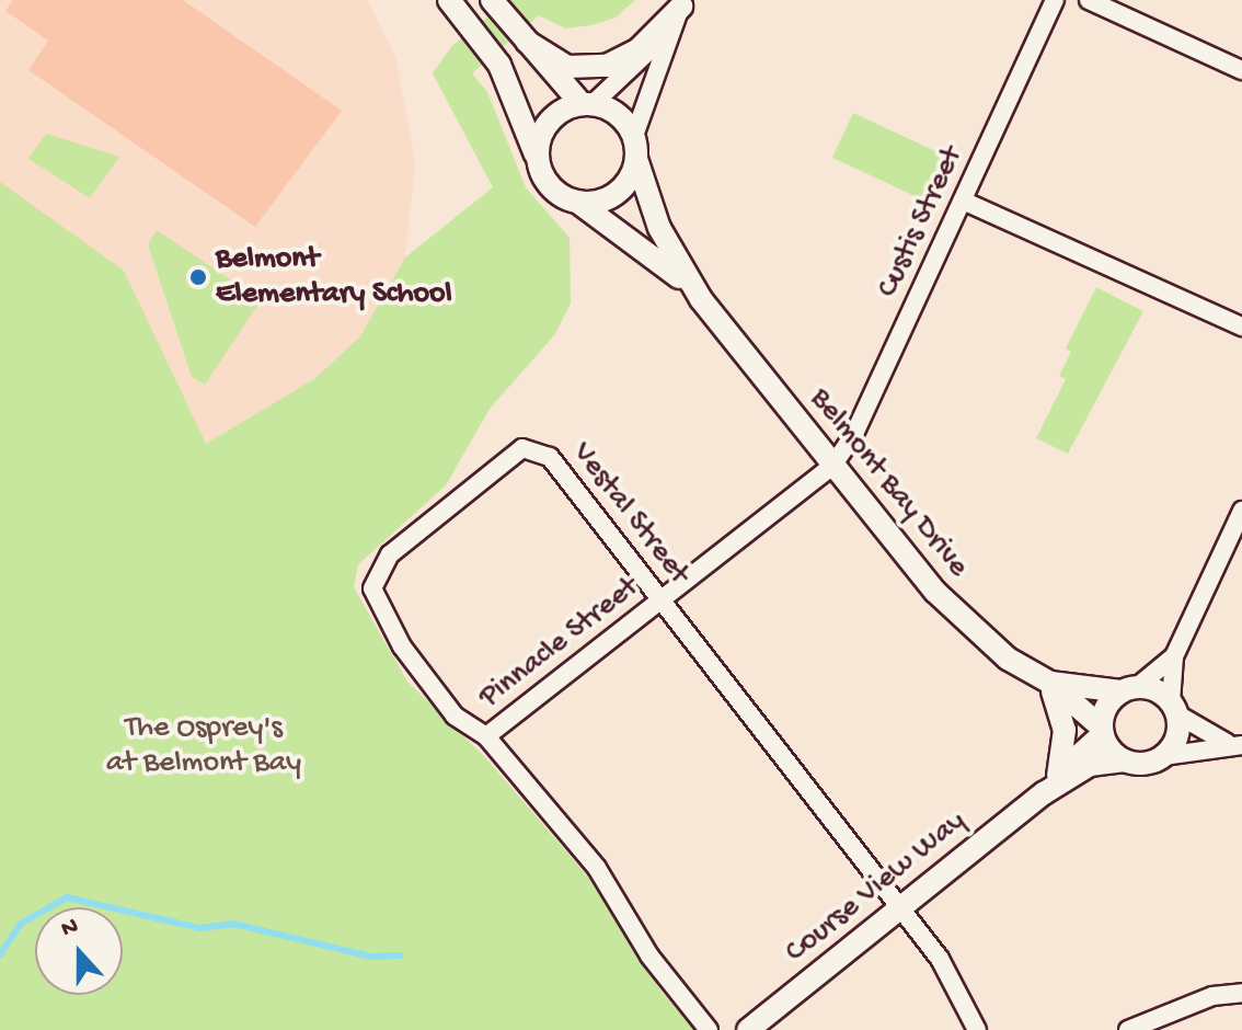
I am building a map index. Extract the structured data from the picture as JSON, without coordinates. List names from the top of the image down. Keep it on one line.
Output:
{"streets":{"street":["Custis Street","Belmont Bay Drive","Vestal Street","Pinnacle Street","Course View Way"]},"crossings":[["Custis Street","Belmont Bay Drive"],["Custis Street","Pinnacle Street"],["Belmont Bay Drive","Pinnacle Street"],["Belmont Bay Drive","Course View Way"],["Vestal Street","Pinnacle Street"],["Vestal Street","Course View Way"]],"parks":["The Osprey's at Belmont Bay"],"places":["Belmont Elementary School"],"north":"top"}
